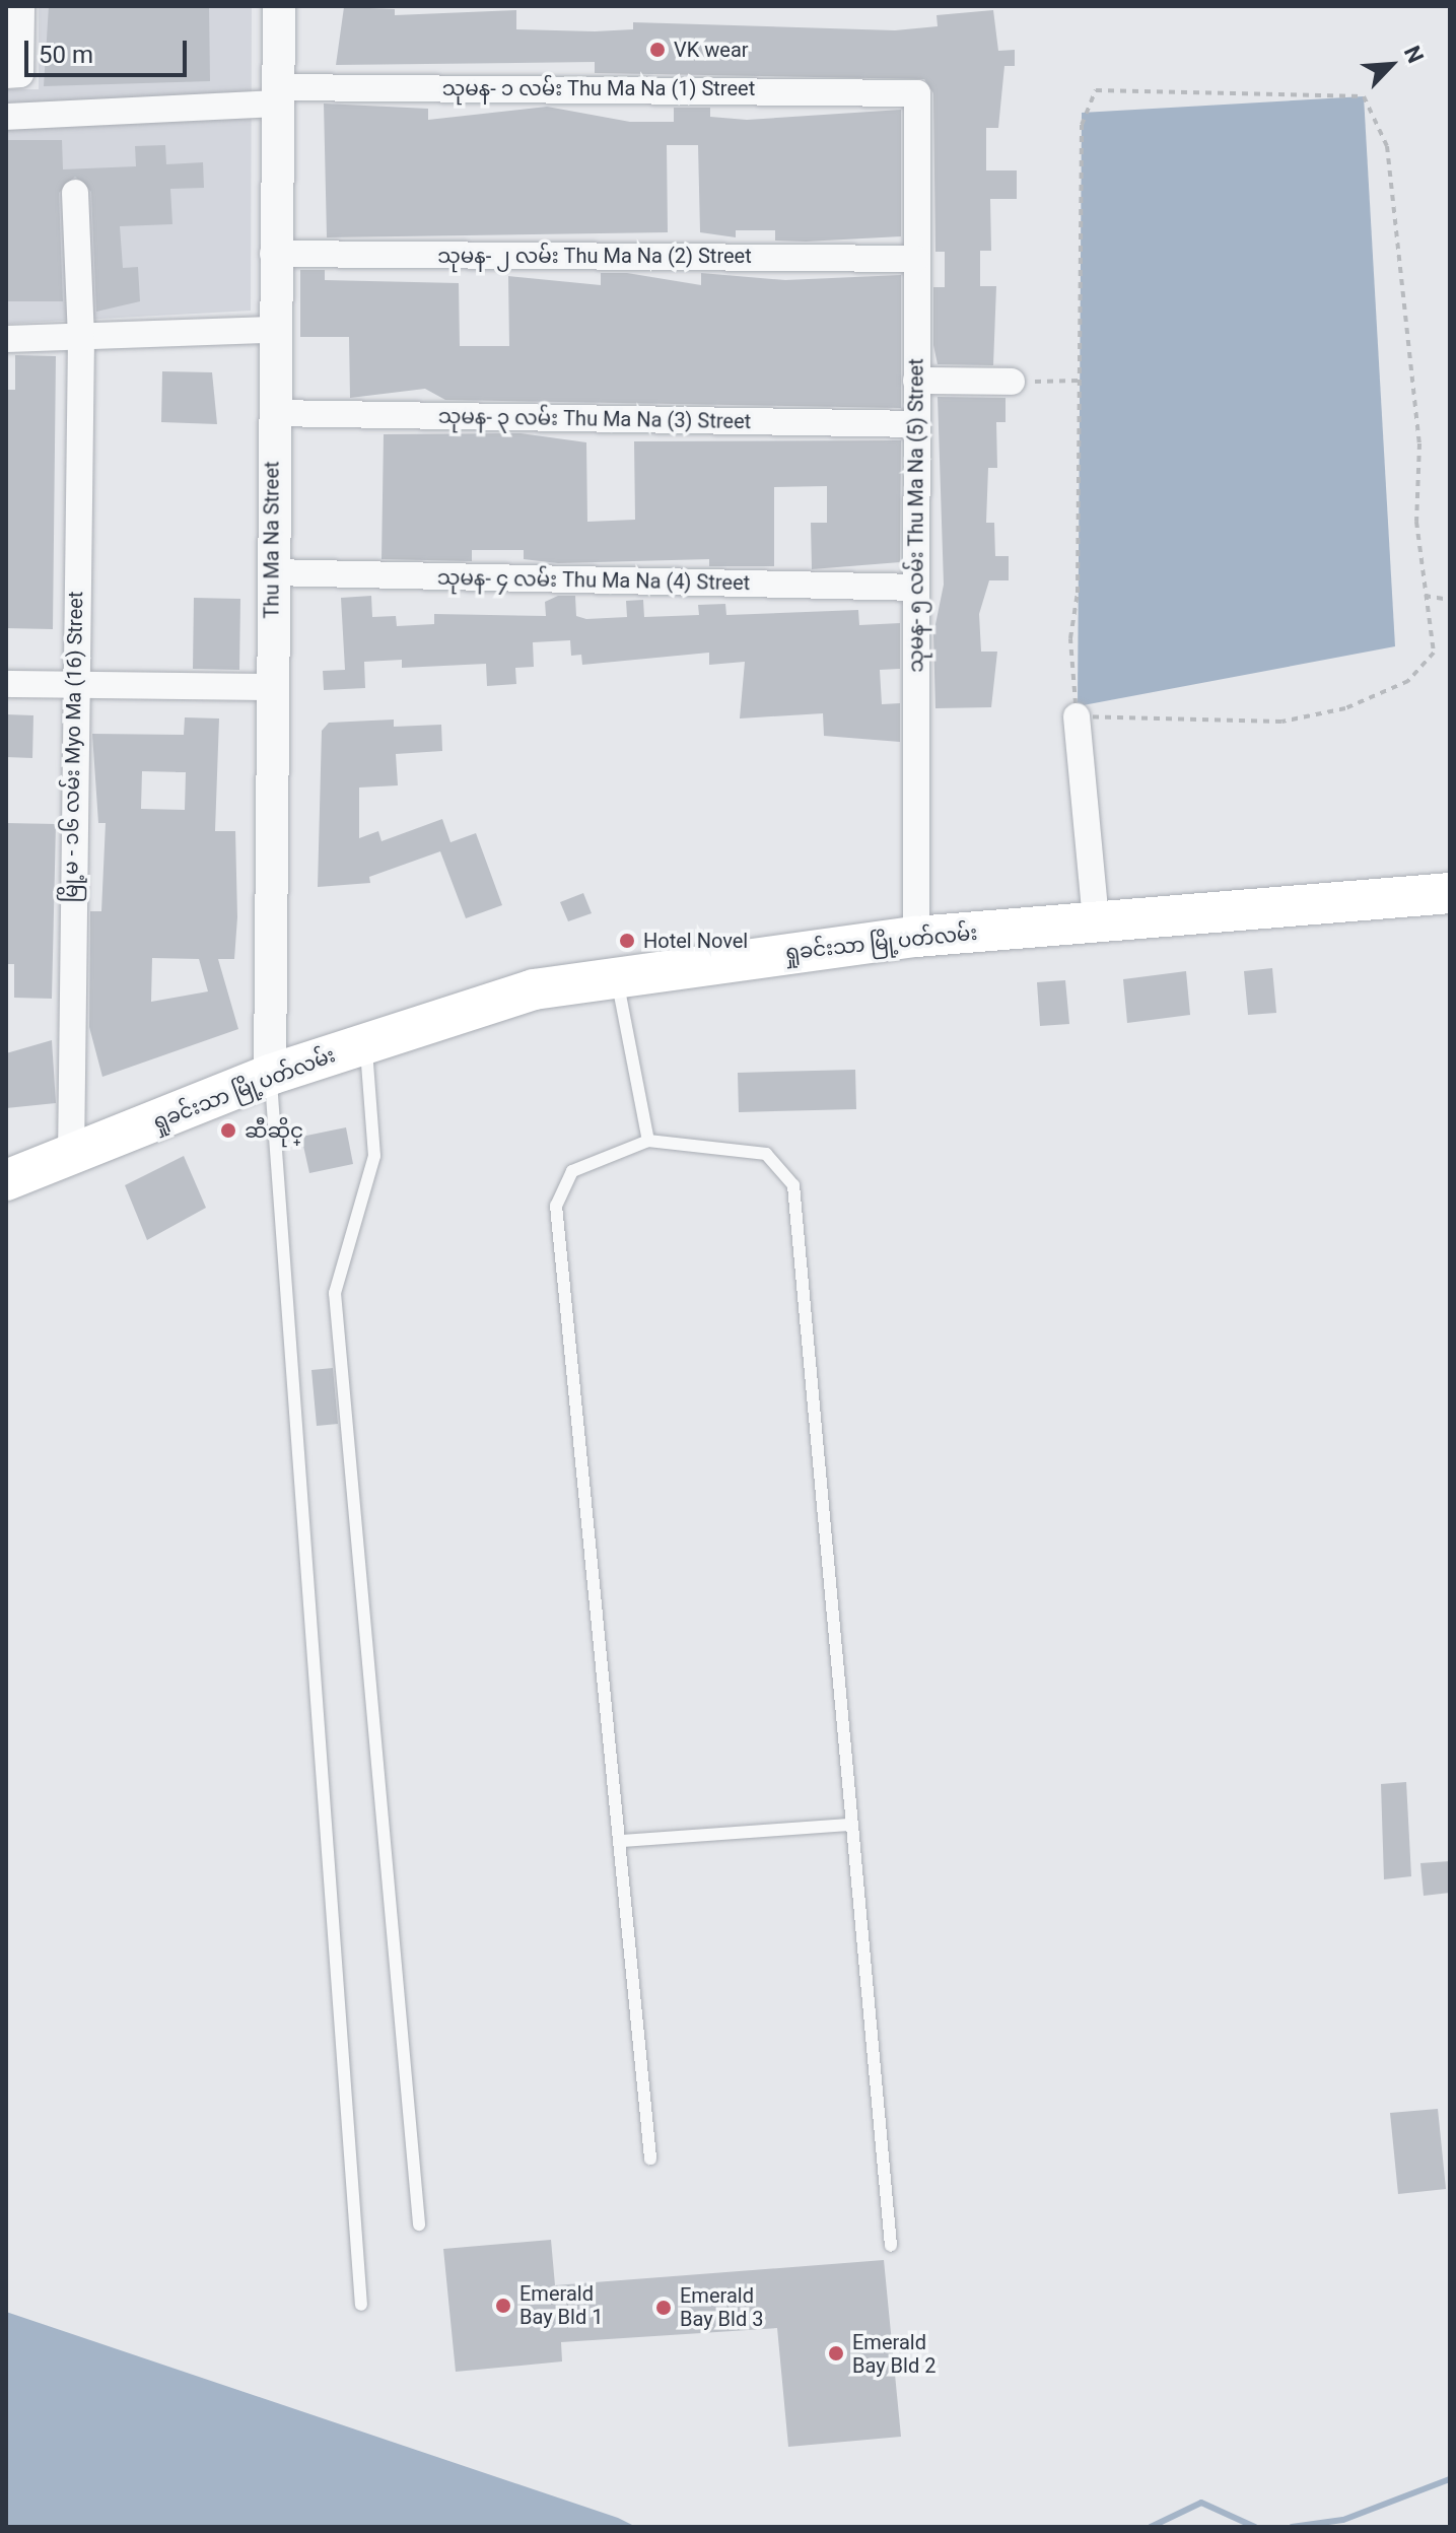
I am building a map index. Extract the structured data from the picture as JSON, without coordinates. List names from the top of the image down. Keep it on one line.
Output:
{"streets":{"main road":["ရှုခင်းသာ မြို့ပတ်လမ်း"],"street":["သုမန- ၁ လမ်း Thu Ma Na (1) Street","သုမန- ၂ လမ်း Thu Ma Na (2) Street","သုမန- ၃ လမ်း Thu Ma Na (3) Street","သုမန- ၅ လမ်း Thu Ma Na (5) Street","Thu Ma Na Street","သုမန- ၄ လမ်း Thu Ma Na (4) Street","မြို့မ - ၁၆ လမ်း Myo Ma (16) Street"]},"crossings":[["သုမန- ၁ လမ်း Thu Ma Na (1) Street","သုမန- ၅ လမ်း Thu Ma Na (5) Street"],["သုမန- ၁ လမ်း Thu Ma Na (1) Street","Thu Ma Na Street"],["သုမန- ၂ လမ်း Thu Ma Na (2) Street","သုမန- ၅ လမ်း Thu Ma Na (5) Street"],["သုမန- ၂ လမ်း Thu Ma Na (2) Street","Thu Ma Na Street"],["သုမန- ၃ လမ်း Thu Ma Na (3) Street","သုမန- ၅ လမ်း Thu Ma Na (5) Street"],["သုမန- ၃ လမ်း Thu Ma Na (3) Street","Thu Ma Na Street"],["သုမန- ၅ လမ်း Thu Ma Na (5) Street","သုမန- ၄ လမ်း Thu Ma Na (4) Street"],["သုမန- ၅ လမ်း Thu Ma Na (5) Street","ရှုခင်းသာ မြို့ပတ်လမ်း"],["Thu Ma Na Street","သုမန- ၄ လမ်း Thu Ma Na (4) Street"],["Thu Ma Na Street","ရှုခင်းသာ မြို့ပတ်လမ်း"],["မြို့မ - ၁၆ လမ်း Myo Ma (16) Street","ရှုခင်းသာ မြို့ပတ်လမ်း"]],"places":["VK wear","Hotel Novel","ဆီဆိုင္","Emerald Bay Bld 1","Emerald Bay Bld 3","Emerald Bay Bld 2"],"scale_bar":"50 m","north":"top right"}
